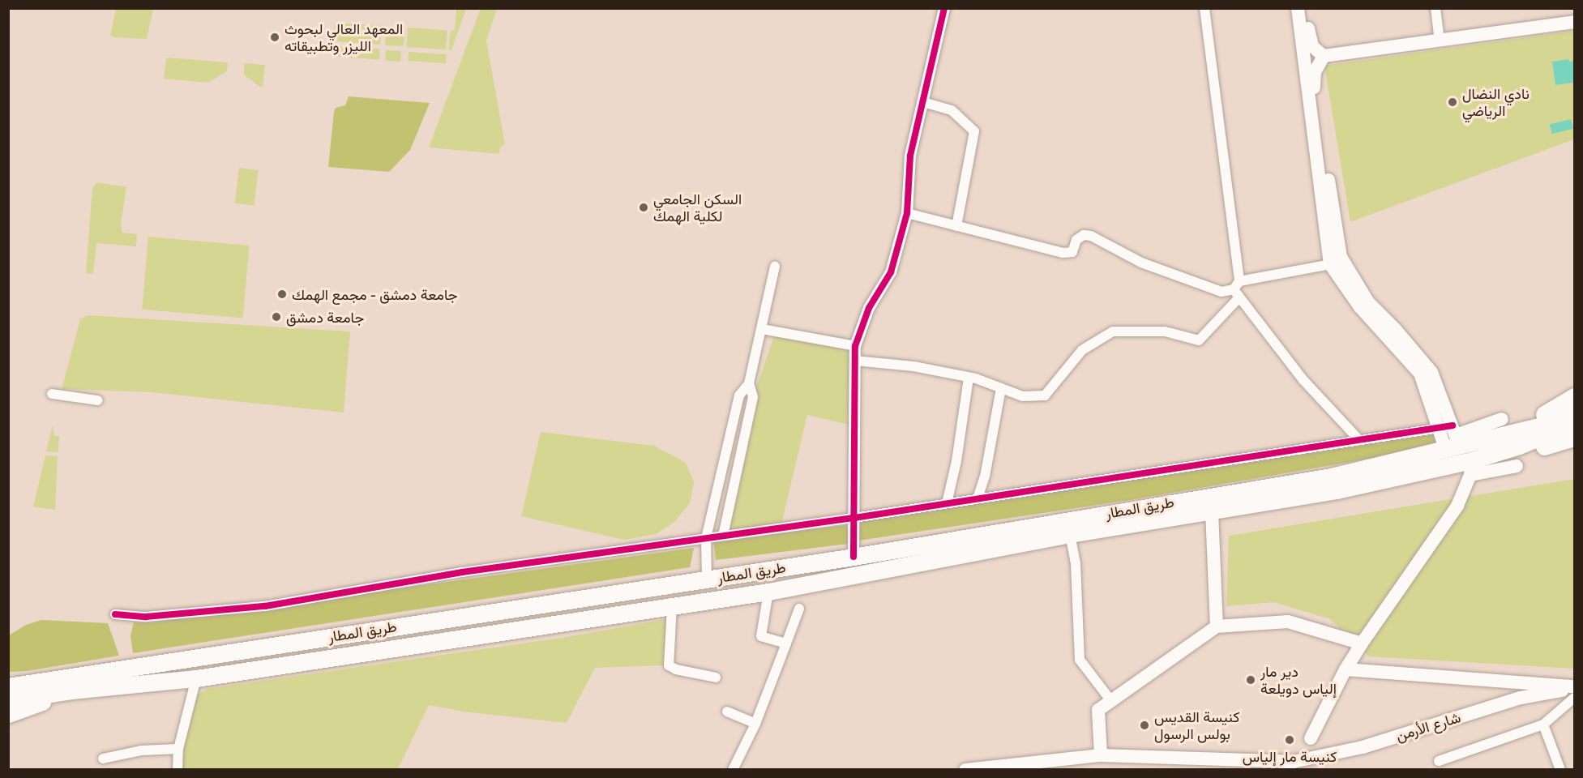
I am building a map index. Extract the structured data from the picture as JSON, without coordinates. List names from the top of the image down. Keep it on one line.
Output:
{"streets":{"highway":["طريق المطار"],"main road":["شارع الأرمن"]},"places":["المعهد العالي لبحوث الليزر وتطبيقاته","نادي النضال الرياضي","السكن الجامعي لكلية الهمك","جامعة دمشق - مجمع الهمك","جامعة دمشق","دير مار إلياس دويلعة","كنيسة القديس بولس الرسول","كنيسة مار إلياس"]}
